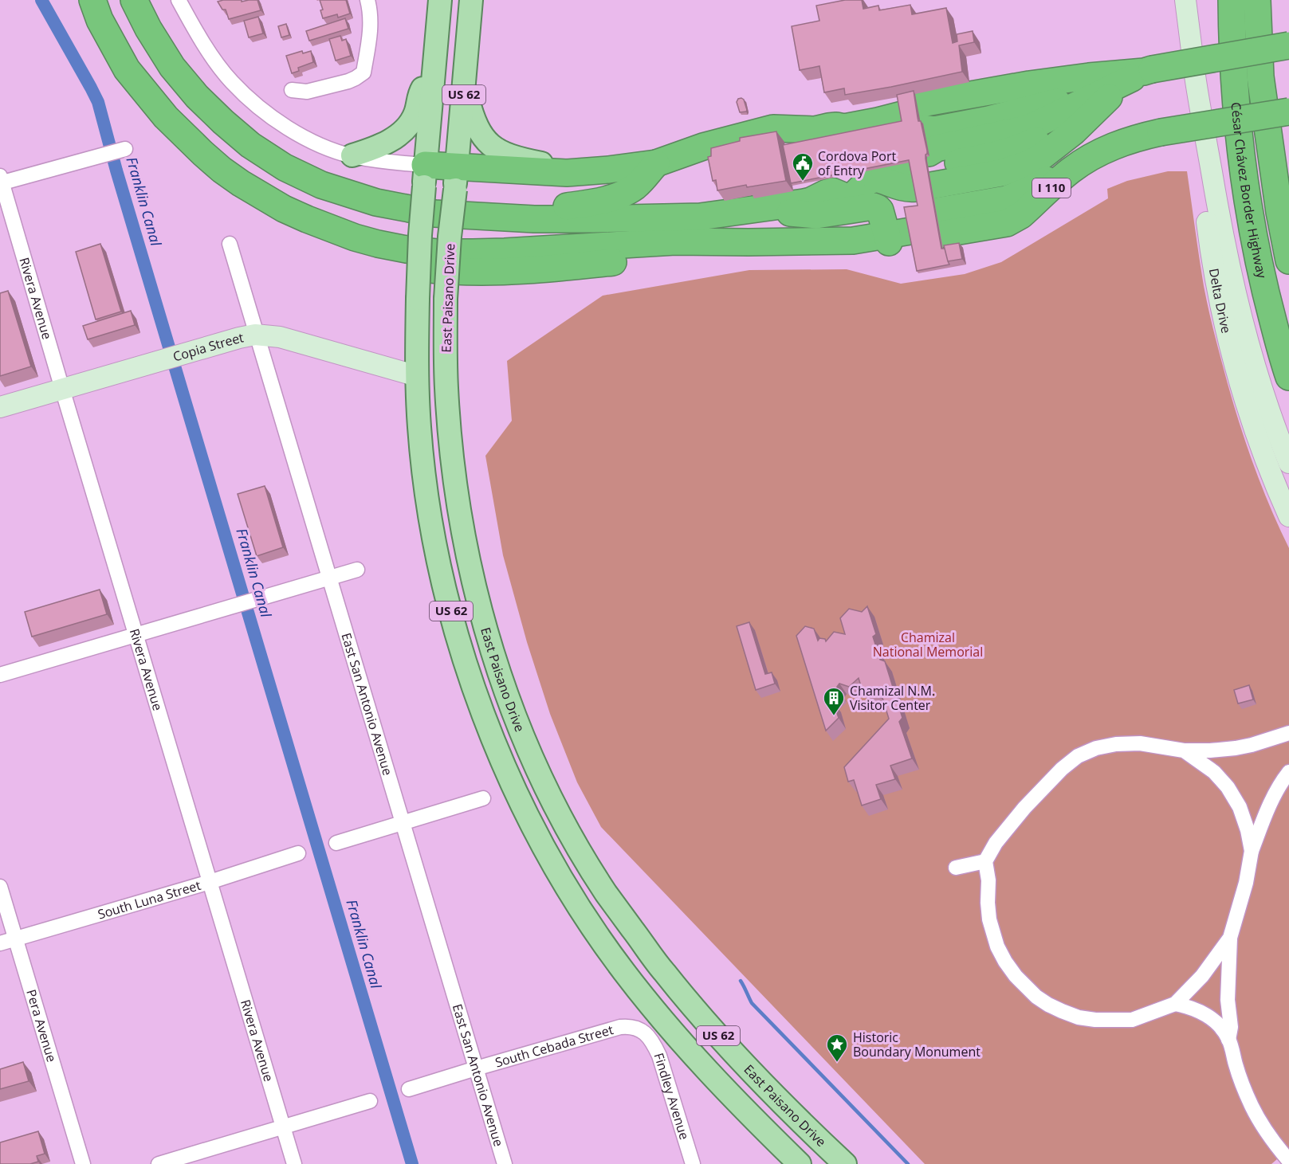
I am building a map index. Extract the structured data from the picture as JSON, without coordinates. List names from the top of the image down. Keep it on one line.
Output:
{"streets":{"highway":["I 110","César Chávez Border Highway"],"main road":["US 62","East Paisano Drive","Delta Drive","Copia Street"],"street":["Rivera Avenue","East San Antonio Avenue","South Luna Street","Pera Avenue","South Cebada Street","Findley Avenue"]},"crossings":[["US 62","Copia Street"],["Rivera Avenue","Copia Street"],["Rivera Avenue","South Luna Street"],["Copia Street","East San Antonio Avenue"],["East San Antonio Avenue","South Cebada Street"],["South Luna Street","Pera Avenue"],["South Cebada Street","Findley Avenue"]],"water":["Franklin Canal"],"parks":["Chamizal National Memorial"],"places":{"public building":["Cordova Port of Entry"],"building":["Chamizal N.M. Visitor Center"],"place":["Historic Boundary Monument"]}}
